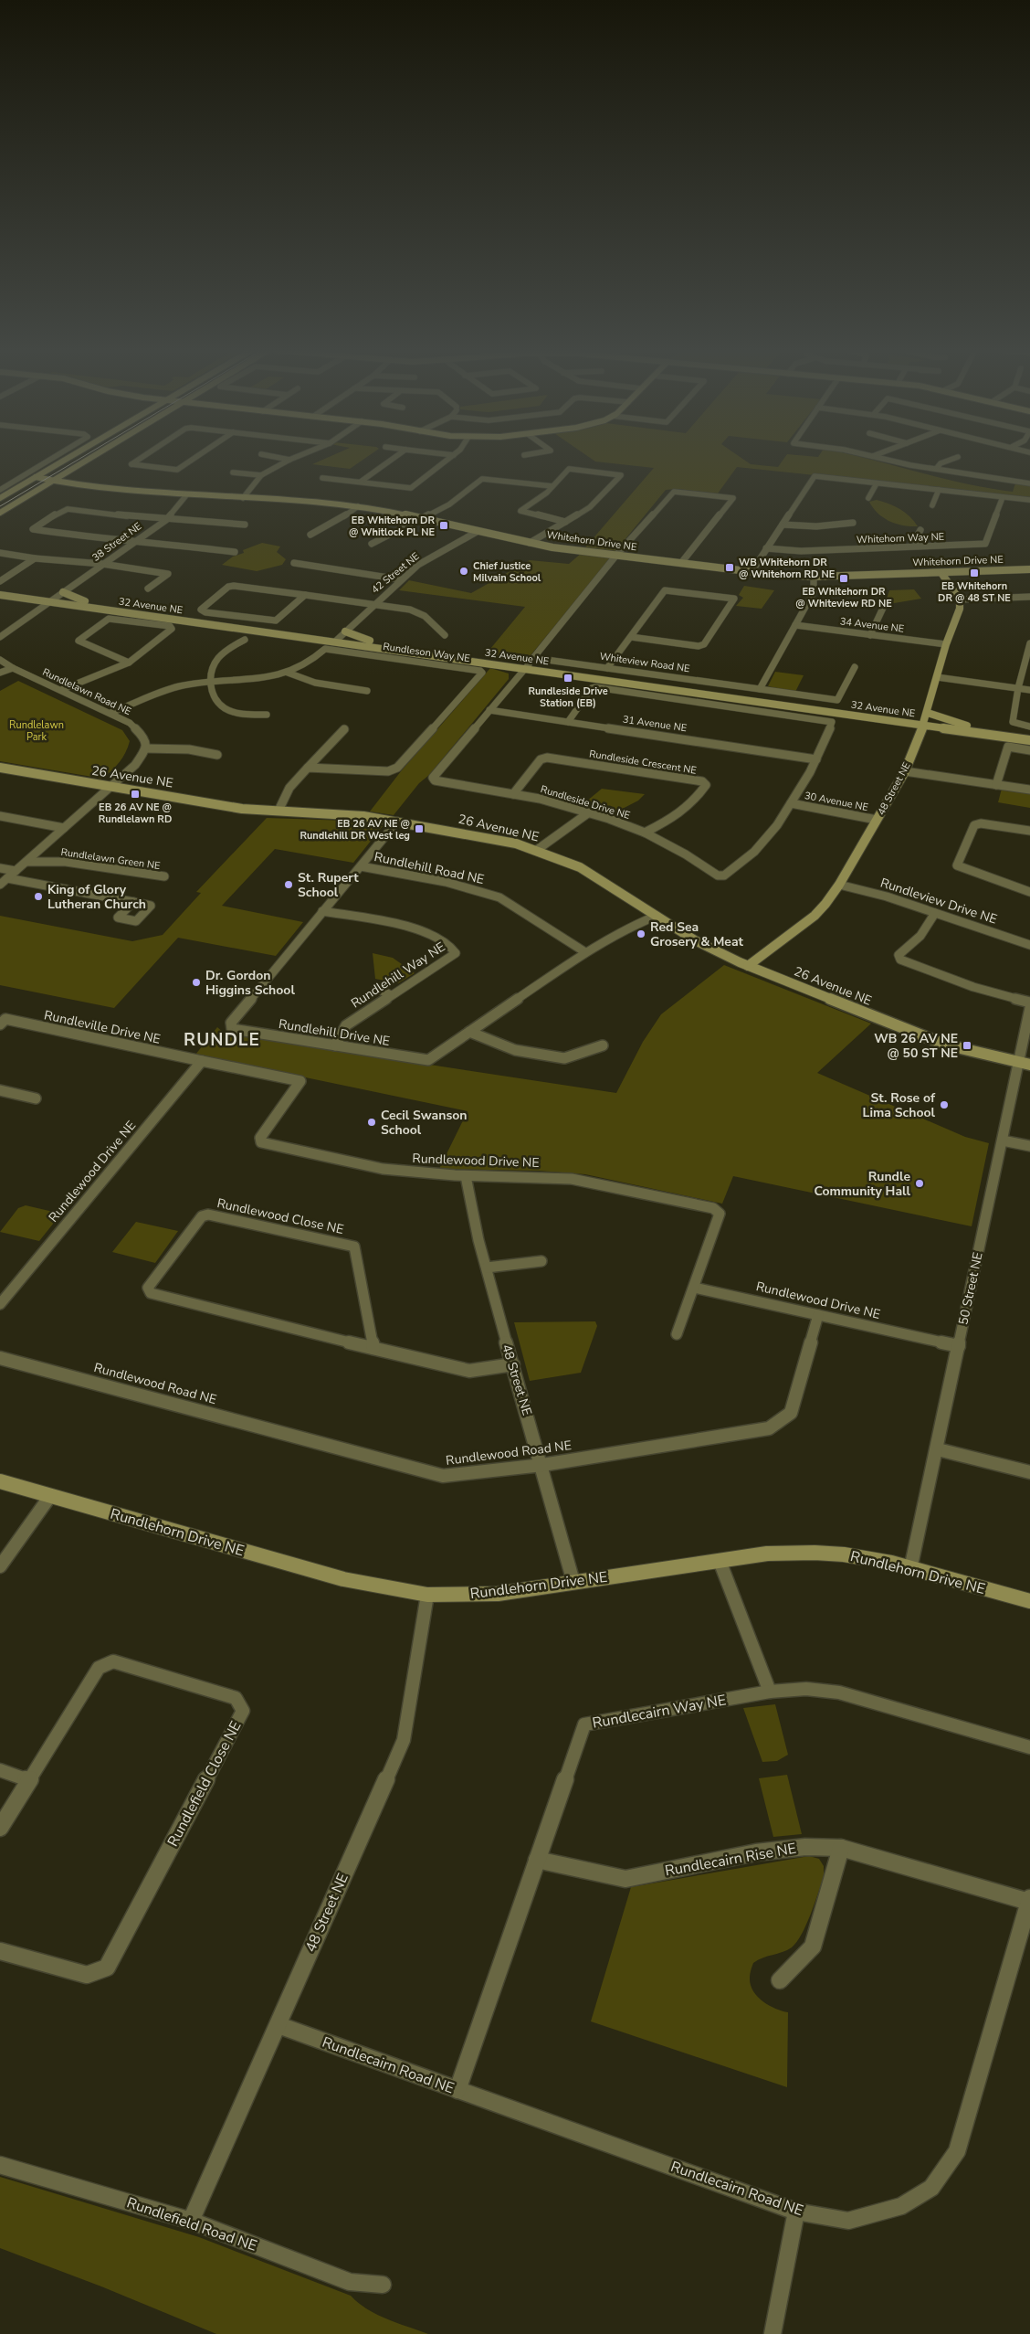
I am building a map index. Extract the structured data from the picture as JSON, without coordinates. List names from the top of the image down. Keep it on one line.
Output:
{"streets":{"street":["Whitehorn Way NE","Whitehorn Drive NE","38 Street NE","42 Street NE","32 Avenue NE","34 Avenue NE","Rundleson Way NE","Whiteview Road NE","Rundlelawn Road NE","31 Avenue NE","Rundleside Crescent NE","26 Avenue NE","48 Street NE","30 Avenue NE","Rundleside Drive NE","Rundlelawn Green NE","Rundlehill Road NE","Rundleview Drive NE","Rundlehill Way NE","Rundleville Drive NE","Rundlehill Drive NE","Rundlewood Drive NE","Rundlewood Close NE","50 Street NE","Rundlewood Road NE","Rundlehorn Drive NE","Rundlecairn Way NE","Rundlefield Close NE","Rundlecairn Rise NE","Rundlecairn Road NE","Rundlefield Road NE"]},"crossings":[["Whitehorn Drive NE","38 Street NE"],["Whitehorn Drive NE","42 Street NE"],["Whitehorn Drive NE","Whiteview Road NE"],["38 Street NE","32 Avenue NE"],["42 Street NE","32 Avenue NE"],["32 Avenue NE","48 Street NE"],["32 Avenue NE","Rundleside Drive NE"],["34 Avenue NE","48 Street NE"],["Rundleson Way NE","Rundlelawn Road NE"],["31 Avenue NE","Rundleside Drive NE"],["Rundleside Crescent NE","Rundleside Drive NE"],["26 Avenue NE","48 Street NE"],["26 Avenue NE","Rundlehill Drive NE"],["26 Avenue NE","50 Street NE"],["48 Street NE","30 Avenue NE"],["48 Street NE","Rundleview Drive NE"],["48 Street NE","Rundlewood Drive NE"],["48 Street NE","Rundlewood Close NE"],["48 Street NE","Rundlewood Road NE"],["48 Street NE","Rundlehorn Drive NE"],["48 Street NE","Rundlecairn Road NE"],["48 Street NE","Rundlefield Road NE"],["30 Avenue NE","Rundleside Drive NE"],["Rundlehill Road NE","Rundlehill Drive NE"],["Rundlehill Way NE","Rundlehill Drive NE"],["Rundleville Drive NE","Rundlewood Drive NE"],["Rundlewood Drive NE","50 Street NE"],["Rundlewood Drive NE","Rundlewood Road NE"],["50 Street NE","Rundlehorn Drive NE"],["Rundlecairn Way NE","Rundlecairn Rise NE"],["Rundlecairn Way NE","Rundlecairn Road NE"],["Rundlecairn Rise NE","Rundlecairn Road NE"]],"districts":["RUNDLE"],"parks":["Rundlelawn Park"],"places":{"transit":["EB Whitehorn DR @ Whitlock PL NE","WB Whitehorn DR @ Whitehorn RD NE","EB Whitehorn DR @ 48 ST NE","EB Whitehorn DR @ Whiteview RD NE","Rundleside Drive Station (EB)","EB 26 AV NE @ Rundlelawn RD","EB 26 AV NE @ Rundlehill DR West leg","WB 26 AV NE @ 50 ST NE"],"other":["Chief Justice Milvain School","St. Rupert School","King of Glory Lutheran Church","Red Sea Grosery & Meat","Dr. Gordon Higgins School","St. Rose of Lima School","Cecil Swanson School","Rundle Community Hall"]}}
